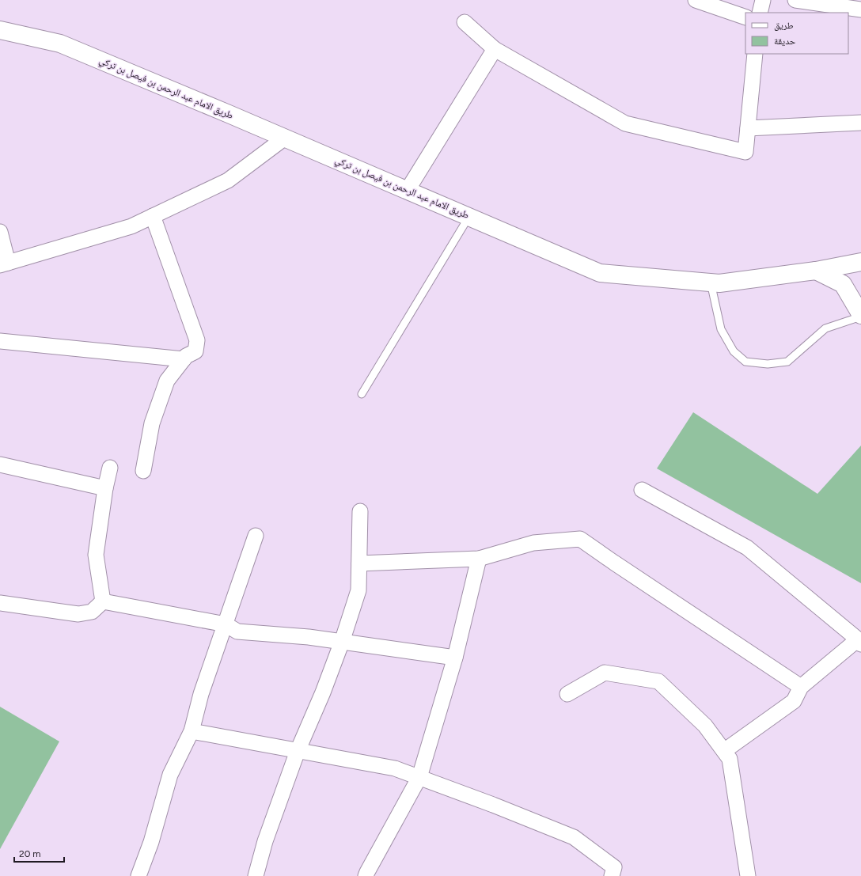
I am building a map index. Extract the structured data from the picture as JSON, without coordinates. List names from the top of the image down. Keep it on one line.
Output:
{"streets":{"street":["طريق الامام عبد الرحمن بن فيصل بن تركي"]},"legend":["طريق","حديقة"],"scale_bar":"20 m"}
